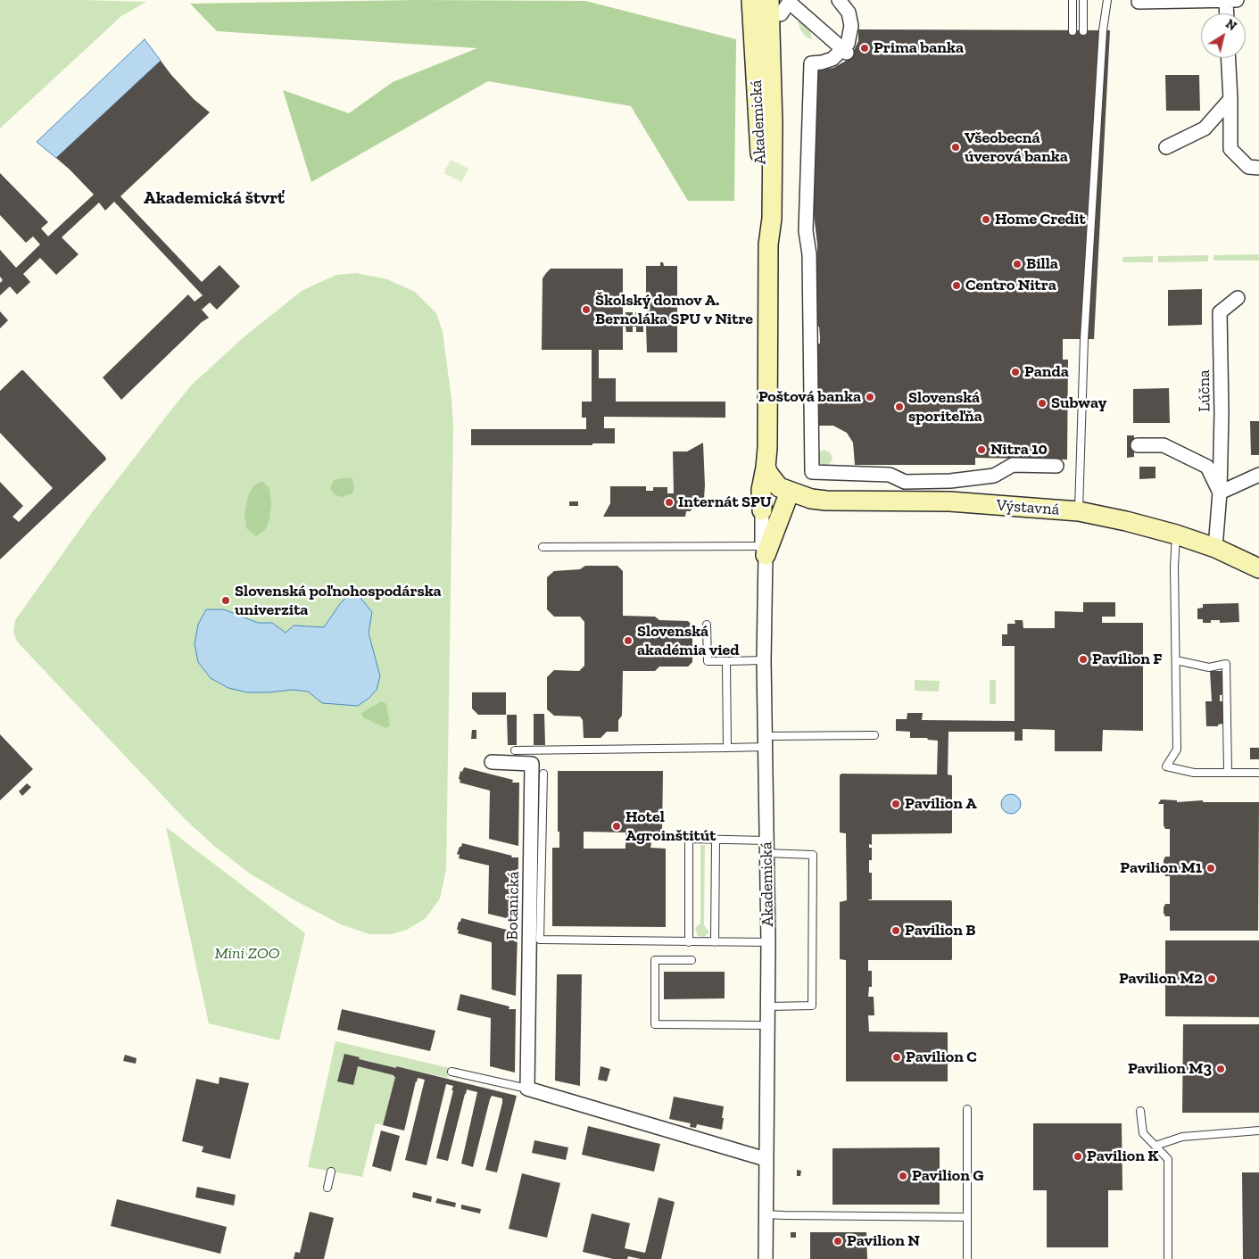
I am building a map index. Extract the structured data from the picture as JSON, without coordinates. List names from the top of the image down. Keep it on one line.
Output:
{"streets":{"street":["Akademická","Lúčna","Výstavná","Botanická"]},"crossings":[["Akademická","Výstavná"],["Lúčna","Výstavná"]],"districts":["Akademická štvrť"],"parks":["Mini ZOO"],"places":["Prima banka","Všeobecná úverová banka","Home Credit","Billa","Centro Nitra","Školský domov A. Bernoláka SPU v Nitre","Panda","Poštová banka","Subway","Slovenská sporiteľňa","Nitra 10","Internát SPU","Slovenská poľnohospodárska univerzita","Slovenská akadémia vied","Pavilion F","Pavilion A","Hotel Agroinštitút","Pavilion M1","Pavilion B","Pavilion M2","Pavilion C","Pavilion M3","Pavilion K","Pavilion G","Pavilion N"],"north":"top right"}
